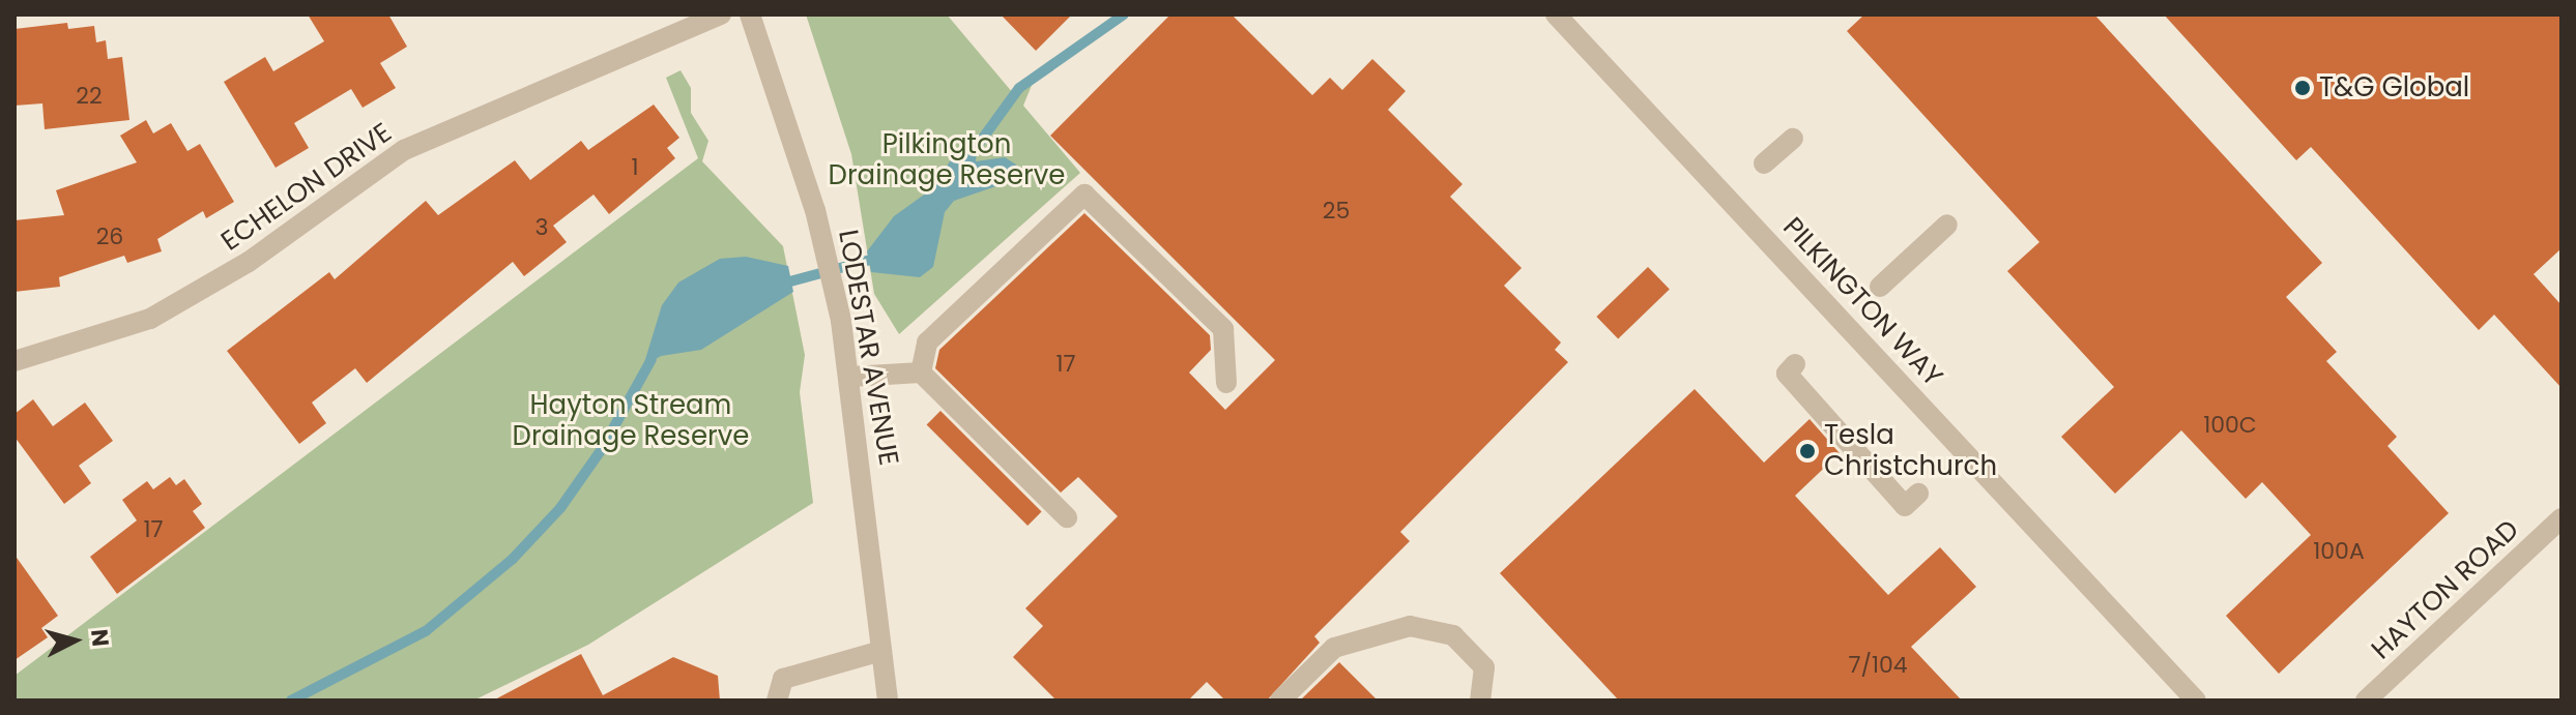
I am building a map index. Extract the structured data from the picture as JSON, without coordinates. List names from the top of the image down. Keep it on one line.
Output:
{"streets":{"street":["ECHELON DRIVE","PILKINGTON WAY","LODESTAR AVENUE","HAYTON ROAD"]},"parks":["Pilkington Drainage Reserve","Hayton Stream Drainage Reserve"],"places":["T&G Global","Tesla Christchurch"],"house_numbers":["22","1","25","3","26","17","100C","17","100A","7/104"],"north":"right"}
